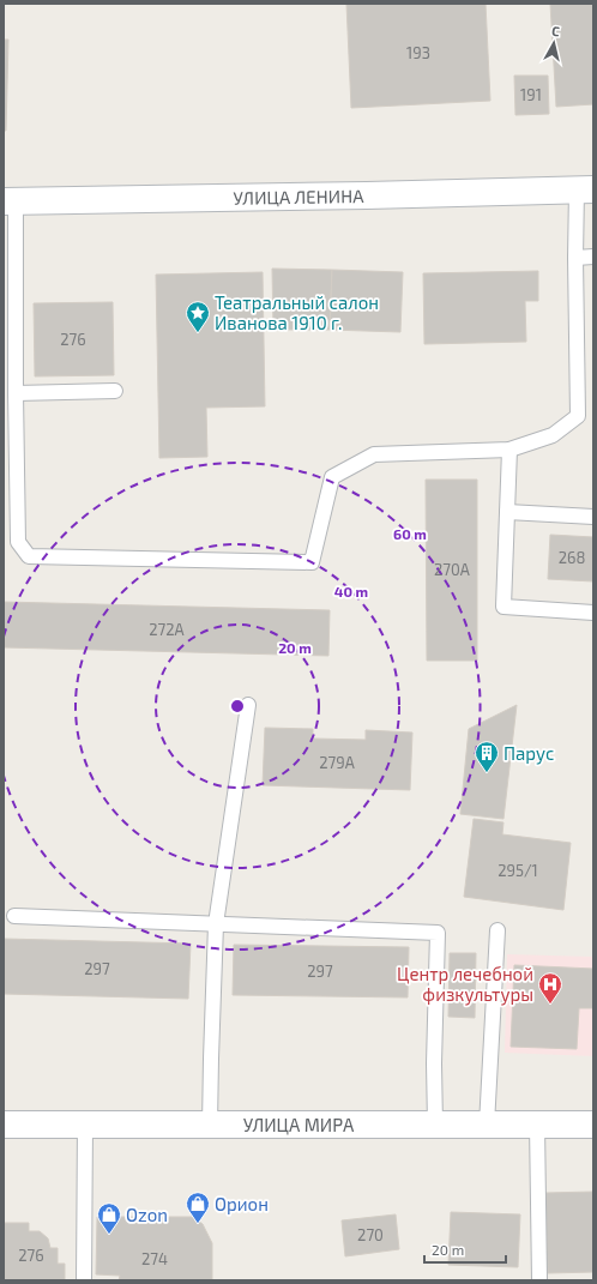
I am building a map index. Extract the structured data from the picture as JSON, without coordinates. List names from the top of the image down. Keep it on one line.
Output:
{"streets":{"main road":["УЛИЦА ЛЕНИНА","УЛИЦА МИРА"]},"places":{"place":["Театральный салон Иванова 1910 г."],"building":["Парус"],"hospital":["Центр лечебной физкультуры"],"shop":["Орион","Ozon"]},"house_numbers":["193","191","276","268","270А","272А","279А","295/1","297","297","270","276","274"],"scale_bar":"20 m","north":"top","rings":["60 m","40 m","20 m"]}
